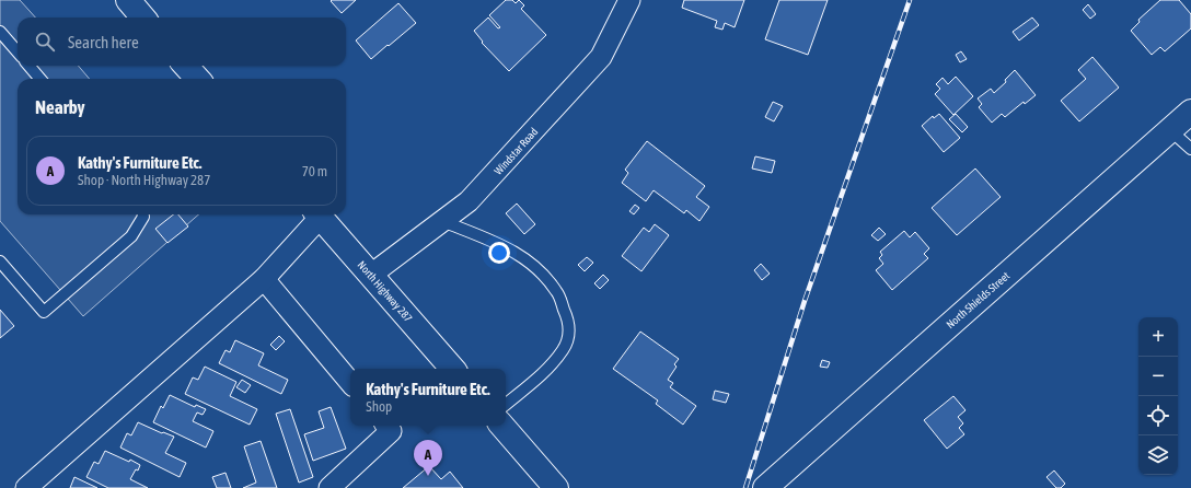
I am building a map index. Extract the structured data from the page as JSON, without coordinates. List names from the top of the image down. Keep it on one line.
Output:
{"streets":{"main road":["North Highway 287","North Shields Street"],"street":["Windstar Road"]},"crossings":[["Windstar Road","North Highway 287"]],"page":{"search":"Search here","heading":"Nearby","list":[{"mark":"A","name":"Kathy's Furniture Etc.","note":"Shop · North Highway 287","value":"70 m"}],"map_buttons":["+","−"],"popup":["Kathy's Furniture Etc.","Shop"],"pins":"A"}}
